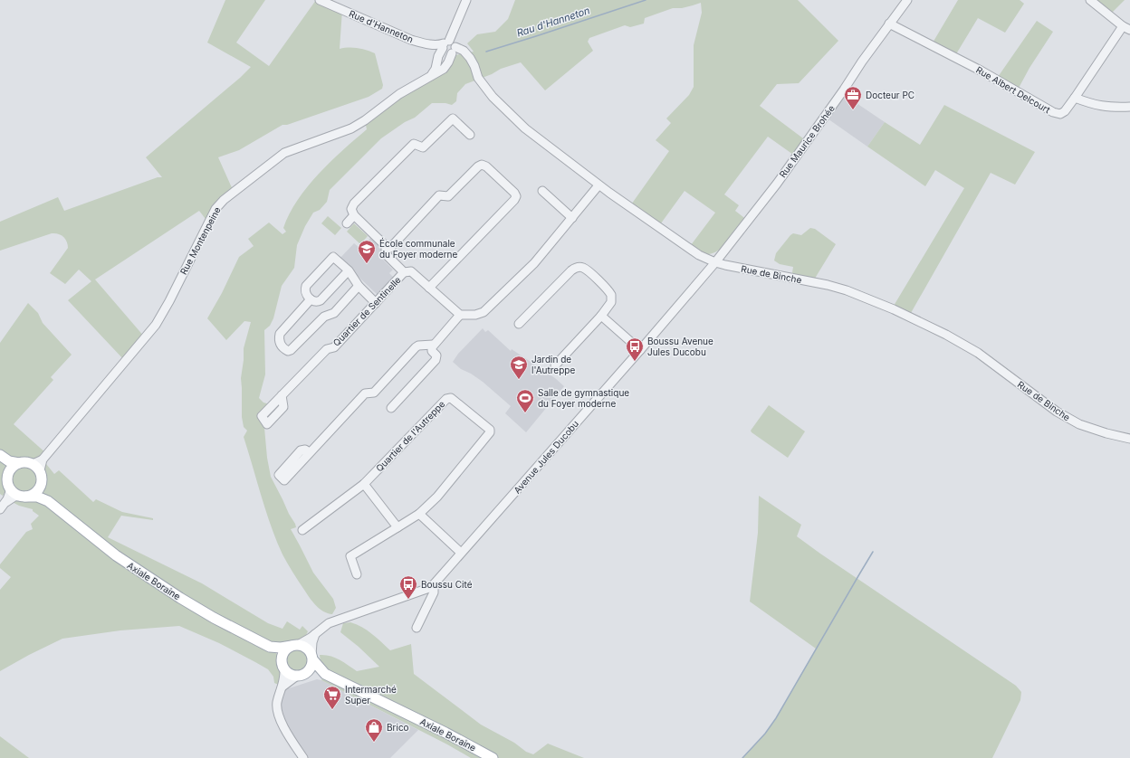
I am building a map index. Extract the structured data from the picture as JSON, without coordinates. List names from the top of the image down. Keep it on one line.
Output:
{"streets":{"main road":["Axiale Boraine"],"street":["Rue d'Hanneton","Rue Albert Delcourt","Rue Maurice Brohée","Rue Montenpeine","Rue de Binche","Quartier de Sentinelle","Quartier de l'Autreppe","Avenue Jules Ducobu"]},"crossings":[["Rue Albert Delcourt","Rue Maurice Brohée"],["Rue Maurice Brohée","Rue de Binche"],["Rue Maurice Brohée","Avenue Jules Ducobu"],["Rue Montenpeine","Rue de Binche"],["Rue Montenpeine","Axiale Boraine"],["Rue de Binche","Avenue Jules Ducobu"],["Avenue Jules Ducobu","Axiale Boraine"]],"water":["Rau d'Hanneton"],"places":{"office":["Docteur PC"],"school or university":["École communale du Foyer moderne","Jardin de l'Autreppe"],"bus stop":["Boussu Avenue Jules Ducobu","Boussu Cité"],"sports":["Salle de gymnastique du Foyer moderne"],"supermarket":["Intermarché Super"],"shop":["Brico"]}}
